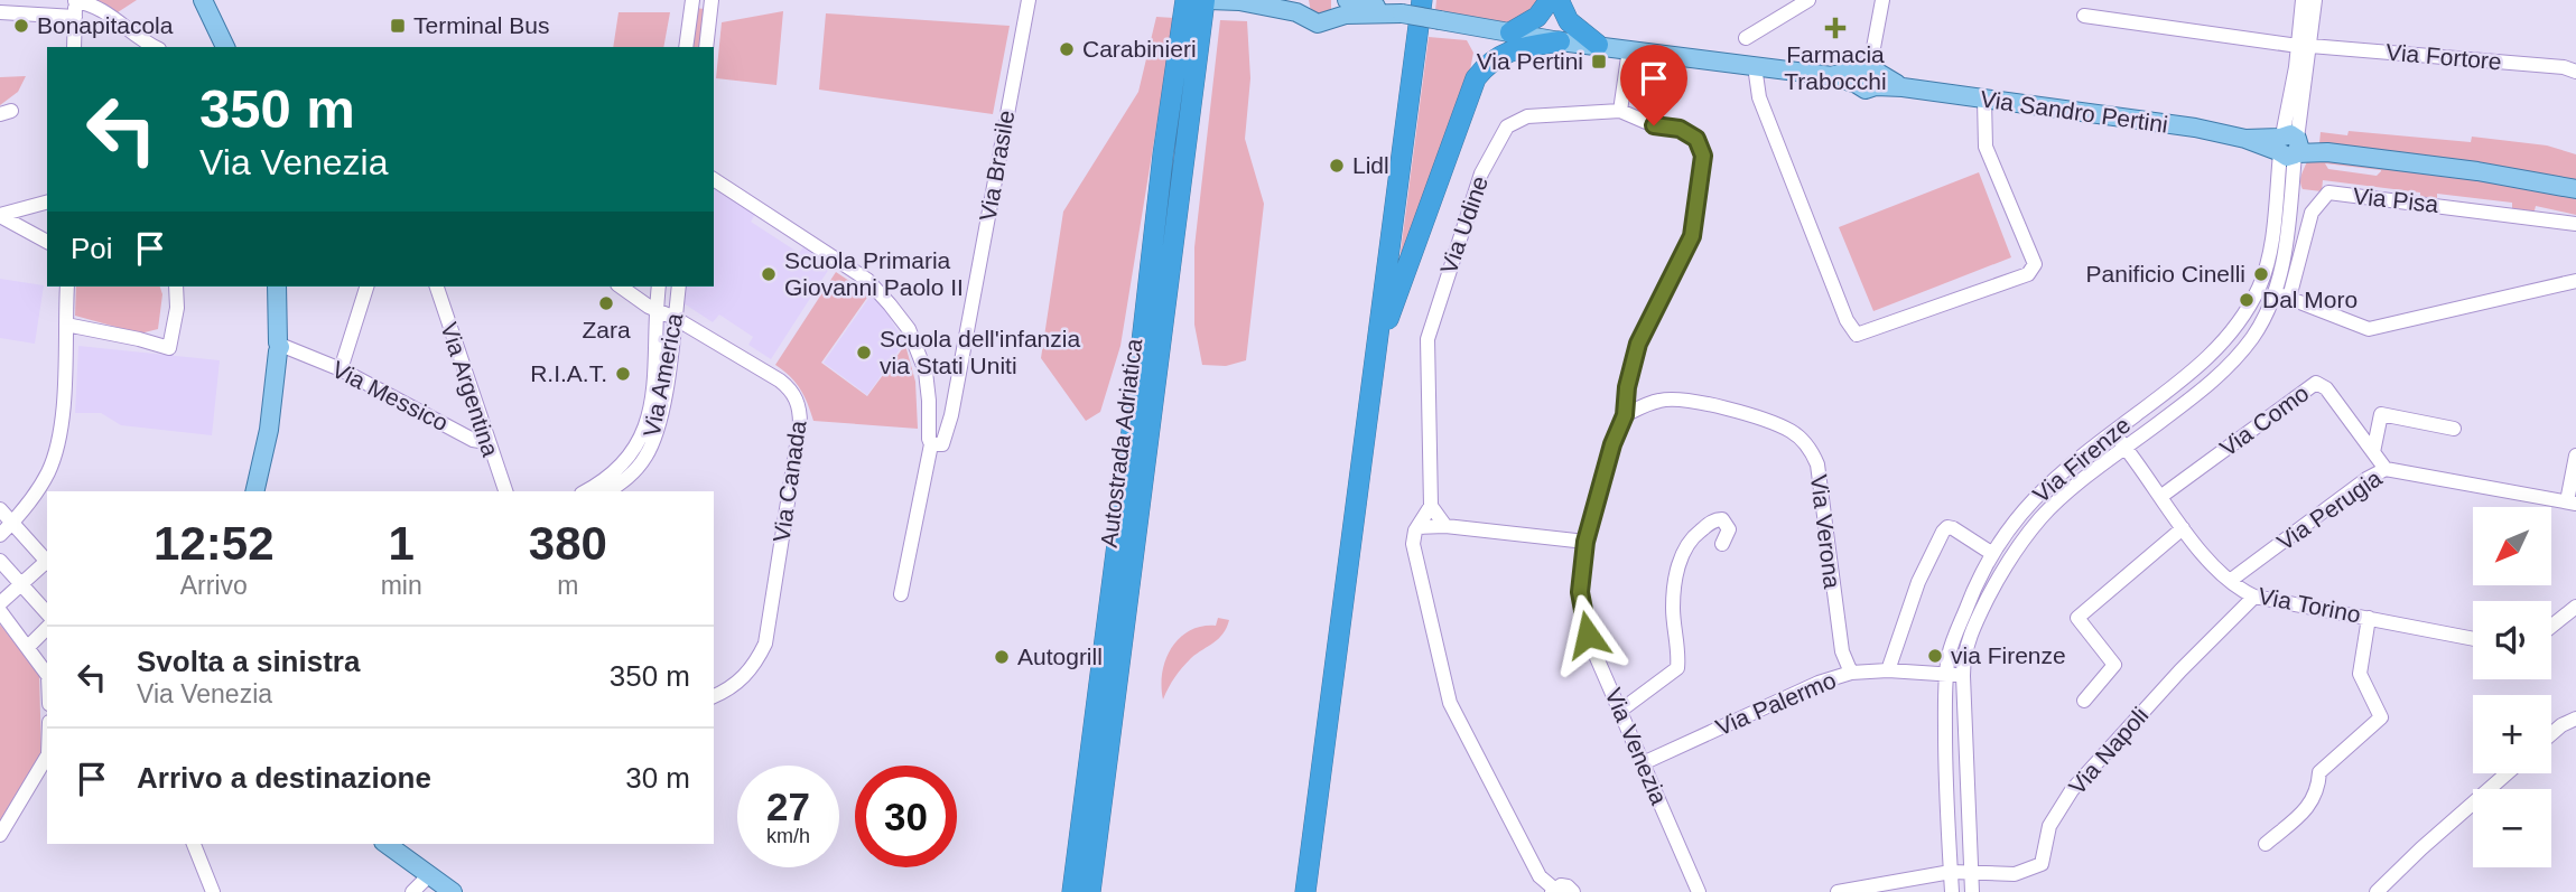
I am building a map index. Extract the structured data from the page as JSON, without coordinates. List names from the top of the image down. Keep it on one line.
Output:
{"streets":{"highway":["Autostrada Adriatica"],"main road":["Via Sandro Pertini"],"street":["Via Fortore","Via Brasile","Via Pisa","Via Udine","Via America","Via Argentina","Via Messico","Via Como","Via Firenze","Via Canada","Via Perugia","Via Verona","Via Torino","Via Palermo","Via Venezia","Via Napoli"]},"crossings":[["Via Sandro Pertini","Via Firenze"],["Via Udine","Via Venezia"],["Via America","Via Canada"],["Via Argentina","Via Messico"],["Via Como","Via Perugia"],["Via Como","Via Torino"],["Via Firenze","Via Torino"],["Via Firenze","Via Palermo"],["Via Firenze","Via Napoli"],["Via Perugia","Via Torino"],["Via Verona","Via Palermo"],["Via Verona","Via Venezia"],["Via Torino","Via Napoli"],["Via Palermo","Via Venezia"]],"places":{"other":["Bonapitacola","Carabinieri","Lidl","Scuola Primaria Giovanni Paolo II","Panificio Cinelli","Dal Moro","Zara","Scuola dell'infanzia via Stati Uniti","R.I.A.T.","via Firenze","Autogrill"],"transit":["Terminal Bus","Via Pertini"],"health":["Farmacia Trabocchi"]},"north":"bottom left","page":{"turn":["350 m","Via Venezia"],"then":"Poi","eta":["12:52","Arrivo","1","min","380","m"],"map_buttons":["+","−"],"list":[{"name":"Svolta a sinistra","note":"Via Venezia","value":"350 m"},{"name":"Arrivo a destinazione","value":"30 m"}],"speed":"27 km/h","limit":"30"}}
